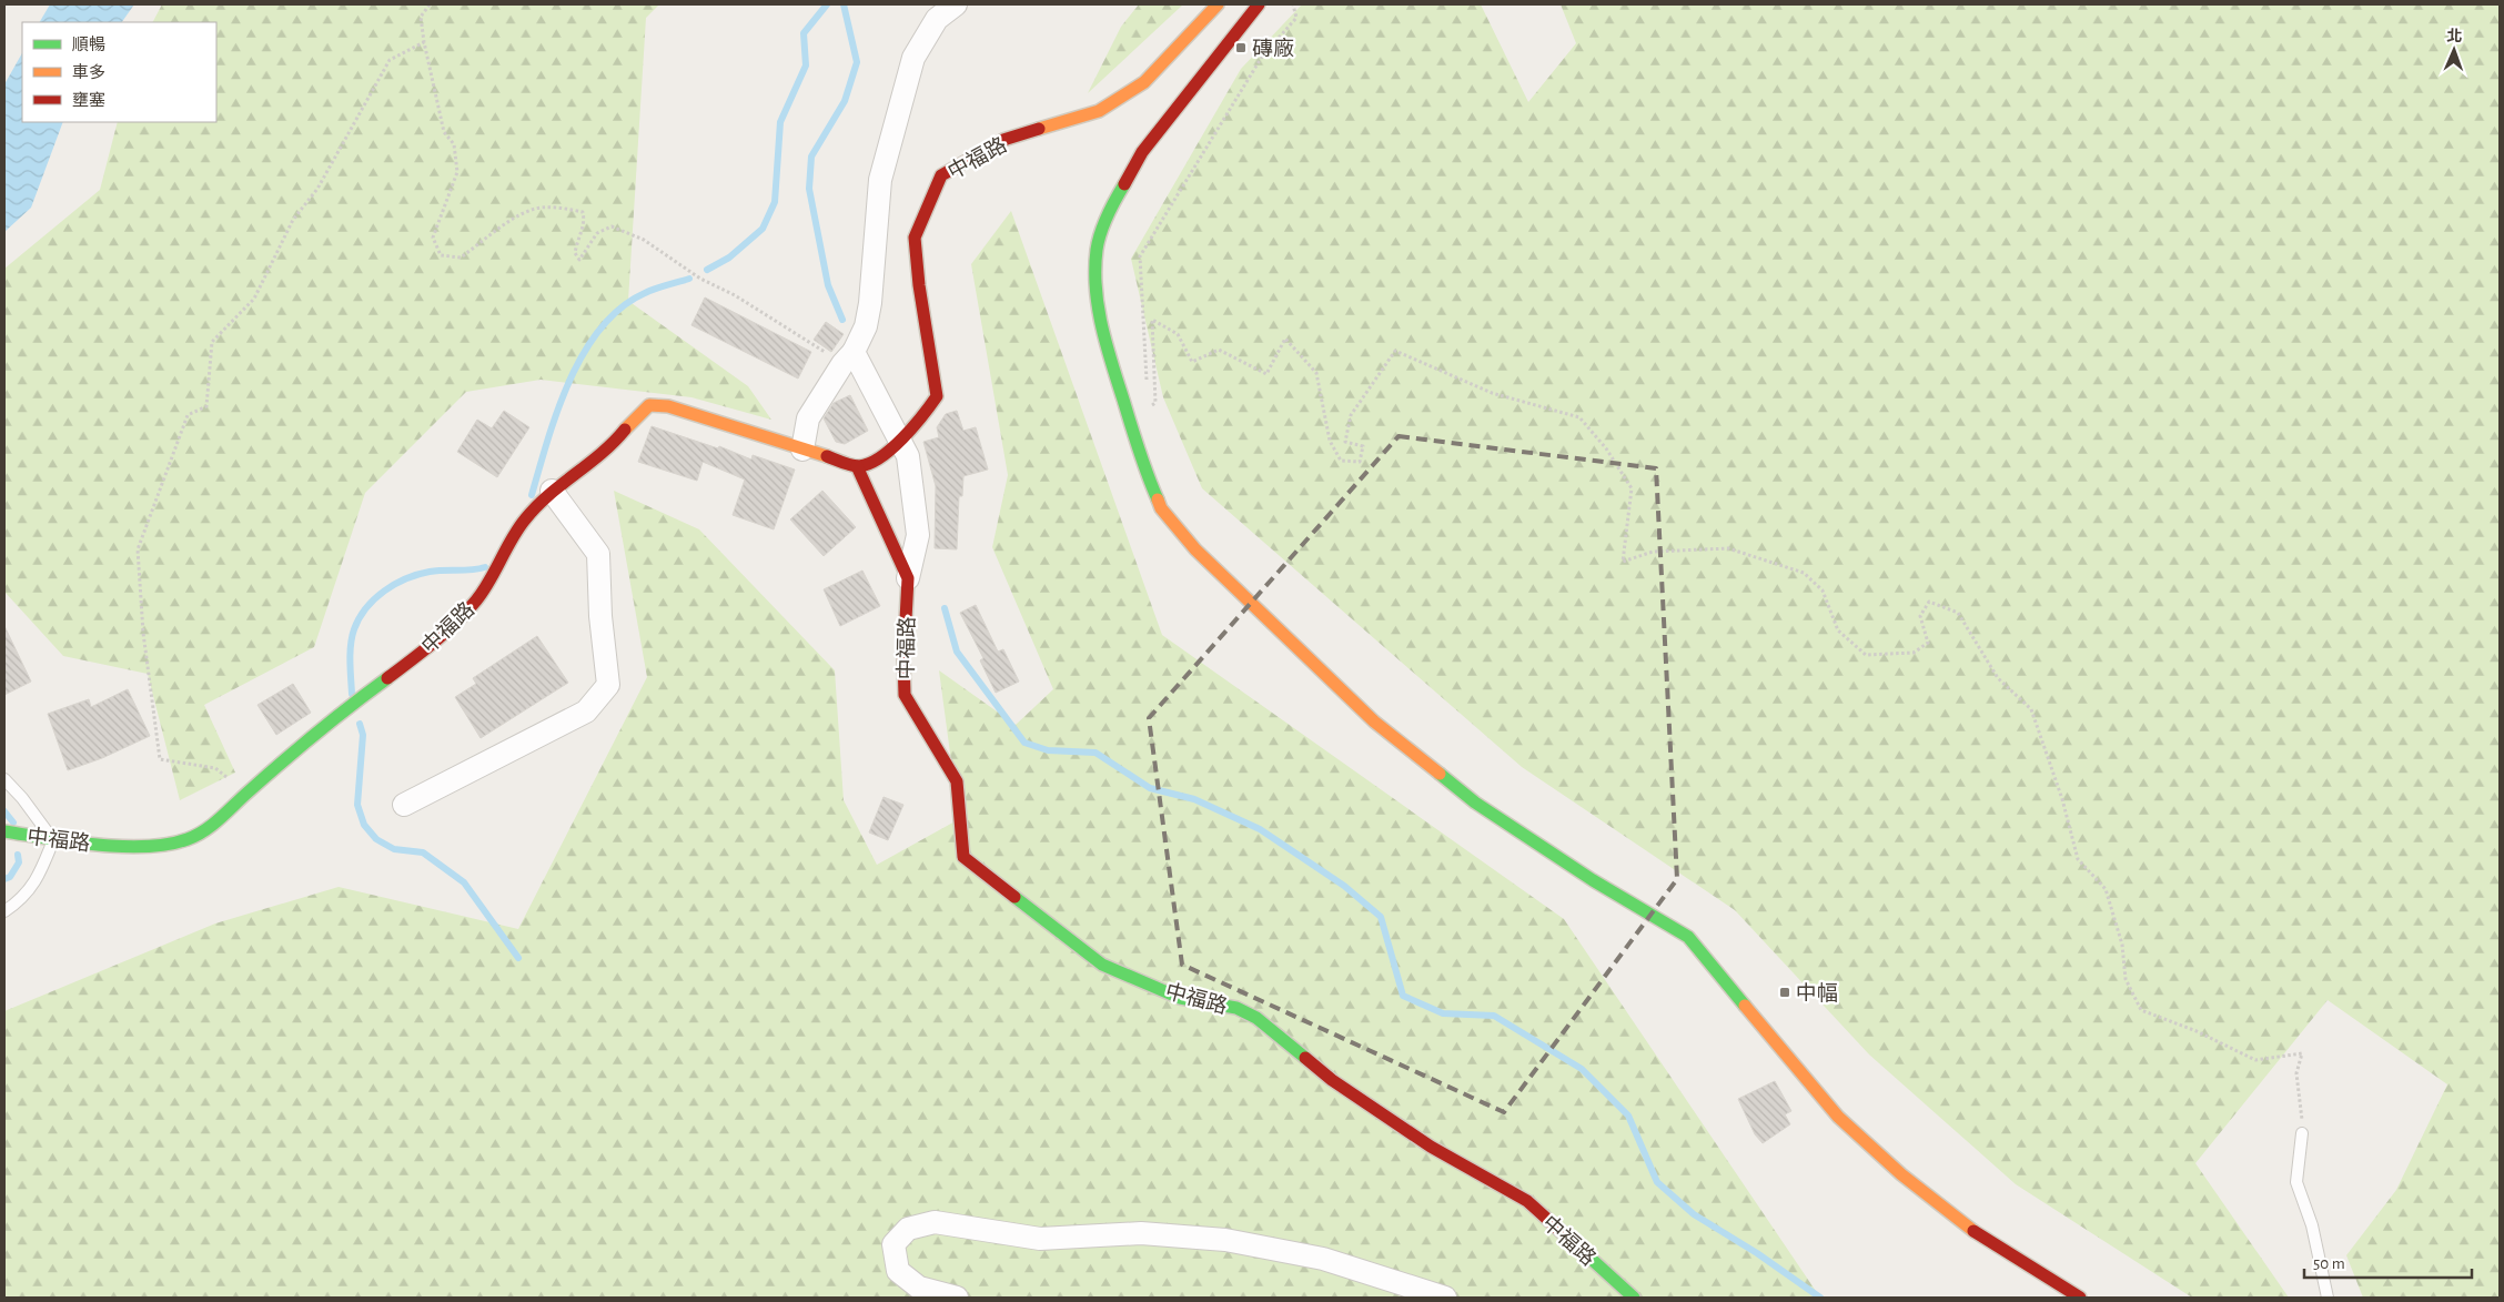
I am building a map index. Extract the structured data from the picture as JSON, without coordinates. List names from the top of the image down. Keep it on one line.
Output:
{"streets":{"street":["中福路"]},"places":{"transit":["磚廠","中幅"]},"legend":["順暢","車多","壅塞"],"scale_bar":"50 m","north":"top"}
